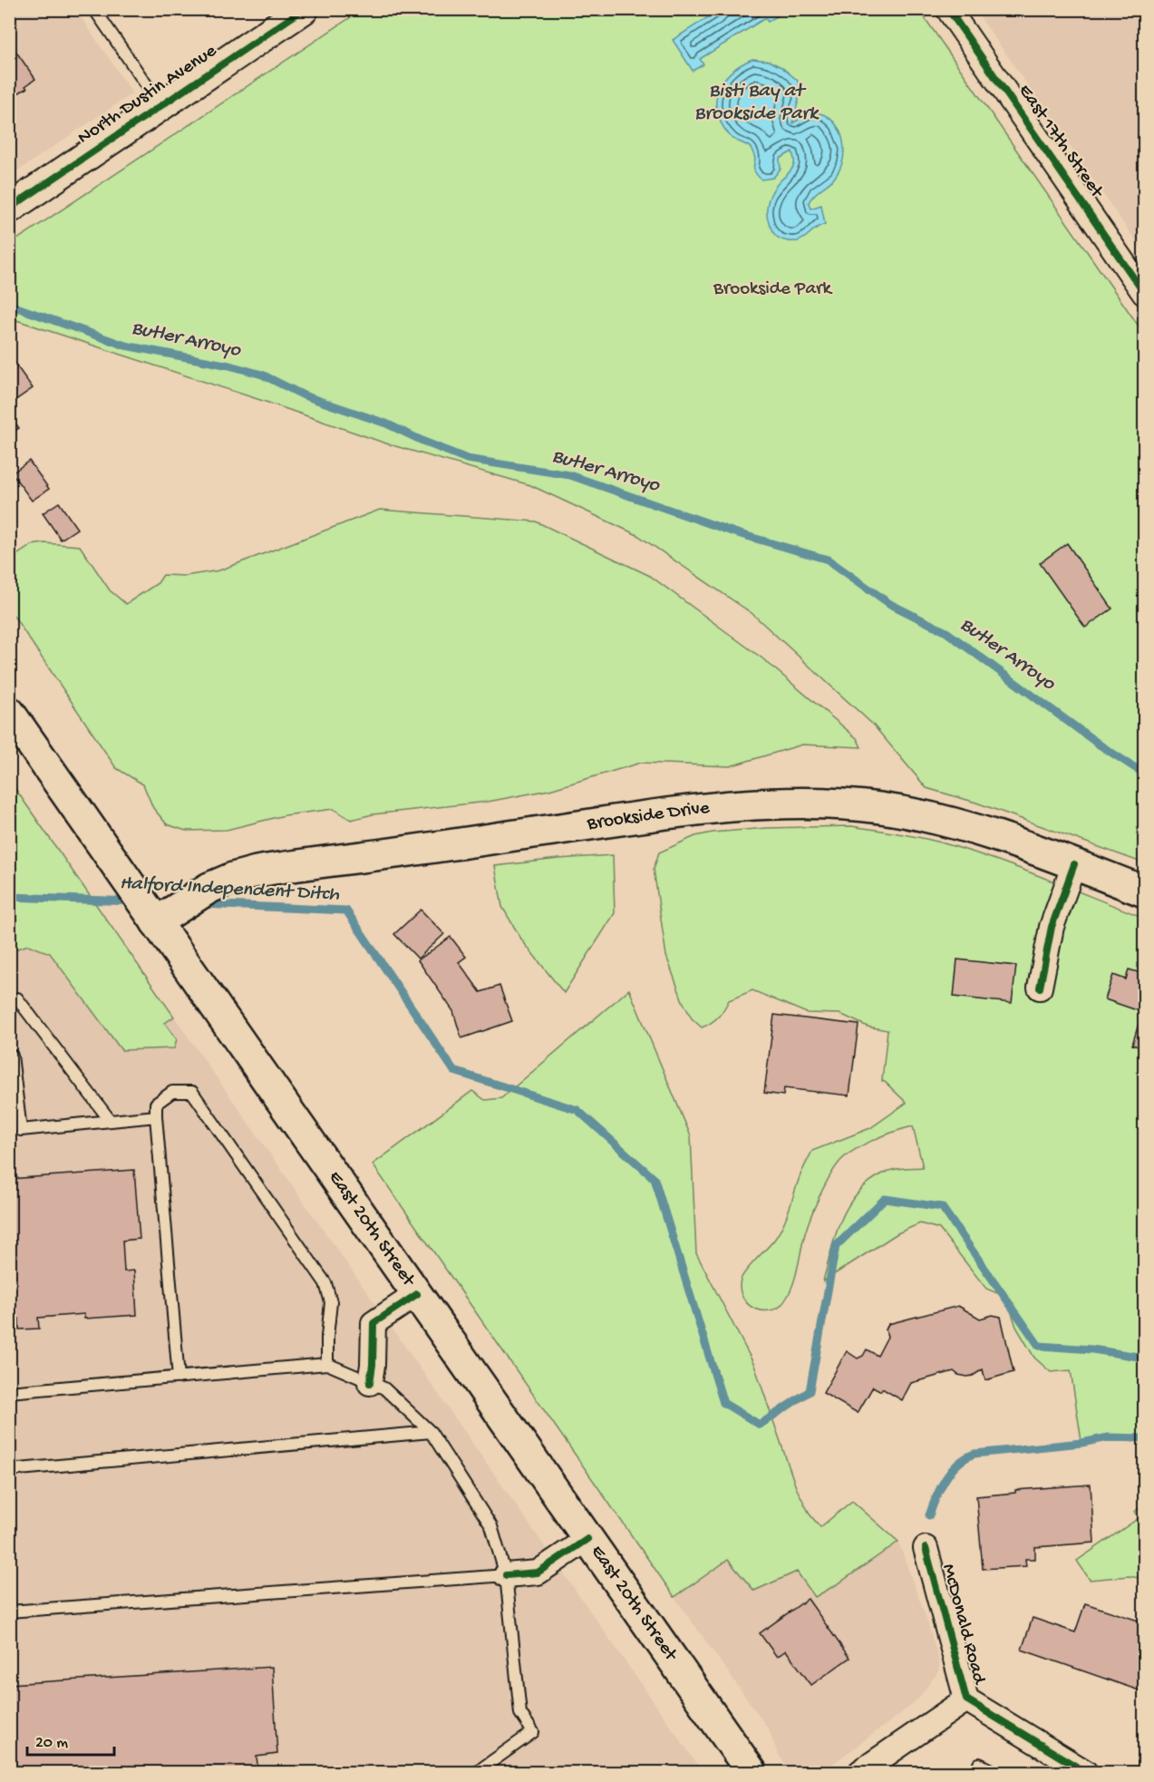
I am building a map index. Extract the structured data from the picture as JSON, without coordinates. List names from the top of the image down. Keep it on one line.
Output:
{"streets":{"main road":["Brookside Drive","East 20th Street"],"street":["North Dustin Avenue","East 17th Street","McDonald Road"]},"crossings":[["Brookside Drive","East 20th Street"]],"water":["Bisti Bay at Brookside Park","Butler Arroyo","Halford Independent Ditch"],"parks":["Brookside Park"],"scale_bar":"20 m"}
